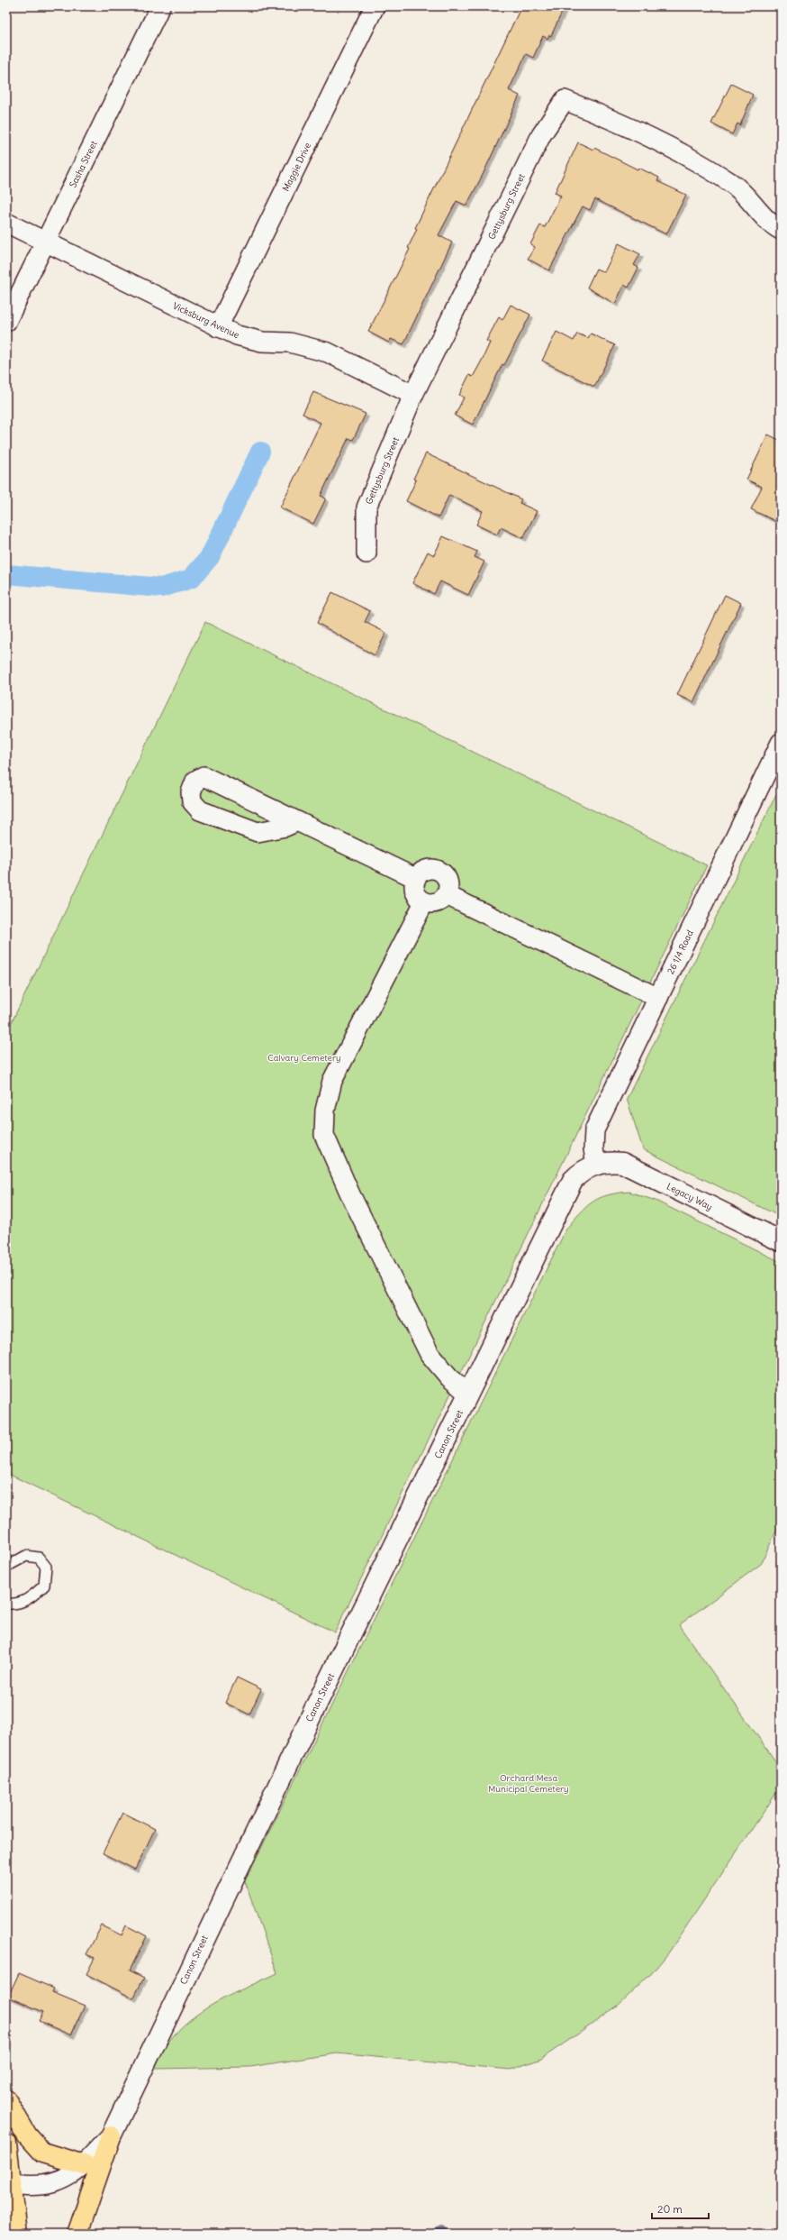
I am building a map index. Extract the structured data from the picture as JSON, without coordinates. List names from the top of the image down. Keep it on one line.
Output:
{"streets":{"street":["Sasha Street","Maggie Drive","Gettysburg Street","Vicksburg Avenue","26 1/4 Road","Legacy Way","Canon Street"]},"crossings":[["Sasha Street","Vicksburg Avenue"],["Maggie Drive","Vicksburg Avenue"],["Gettysburg Street","Vicksburg Avenue"],["26 1/4 Road","Legacy Way"],["26 1/4 Road","Canon Street"],["Legacy Way","Canon Street"]],"parks":["Calvary Cemetery","Orchard Mesa Municipal Cemetery"],"scale_bar":"20 m"}
